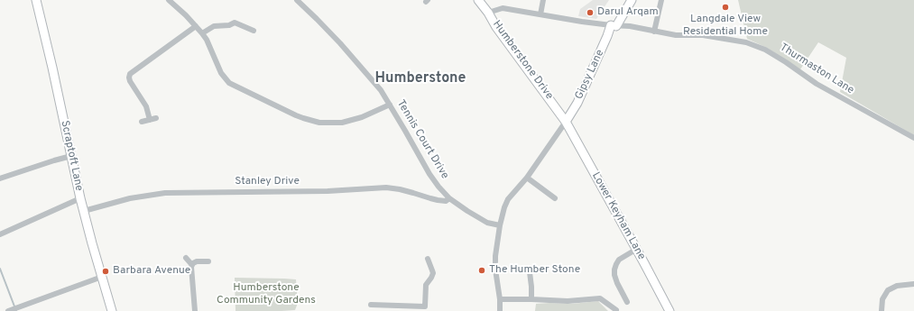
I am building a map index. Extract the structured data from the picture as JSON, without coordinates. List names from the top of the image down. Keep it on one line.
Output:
{"streets":{"street":["Humberstone Drive","Thurmaston Lane","Gipsy Lane","Tennis Court Drive","Scraptoft Lane","Stanley Drive","Lower Keyham Lane"]},"crossings":[["Humberstone Drive","Thurmaston Lane"],["Humberstone Drive","Gipsy Lane"],["Humberstone Drive","Lower Keyham Lane"],["Thurmaston Lane","Gipsy Lane"],["Gipsy Lane","Lower Keyham Lane"],["Tennis Court Drive","Stanley Drive"],["Scraptoft Lane","Stanley Drive"]],"districts":["Humberstone"],"parks":["Humberstone Community Gardens"],"places":["Langdale View Residential Home","Darul Arqam","The Humber Stone","Barbara Avenue"]}
